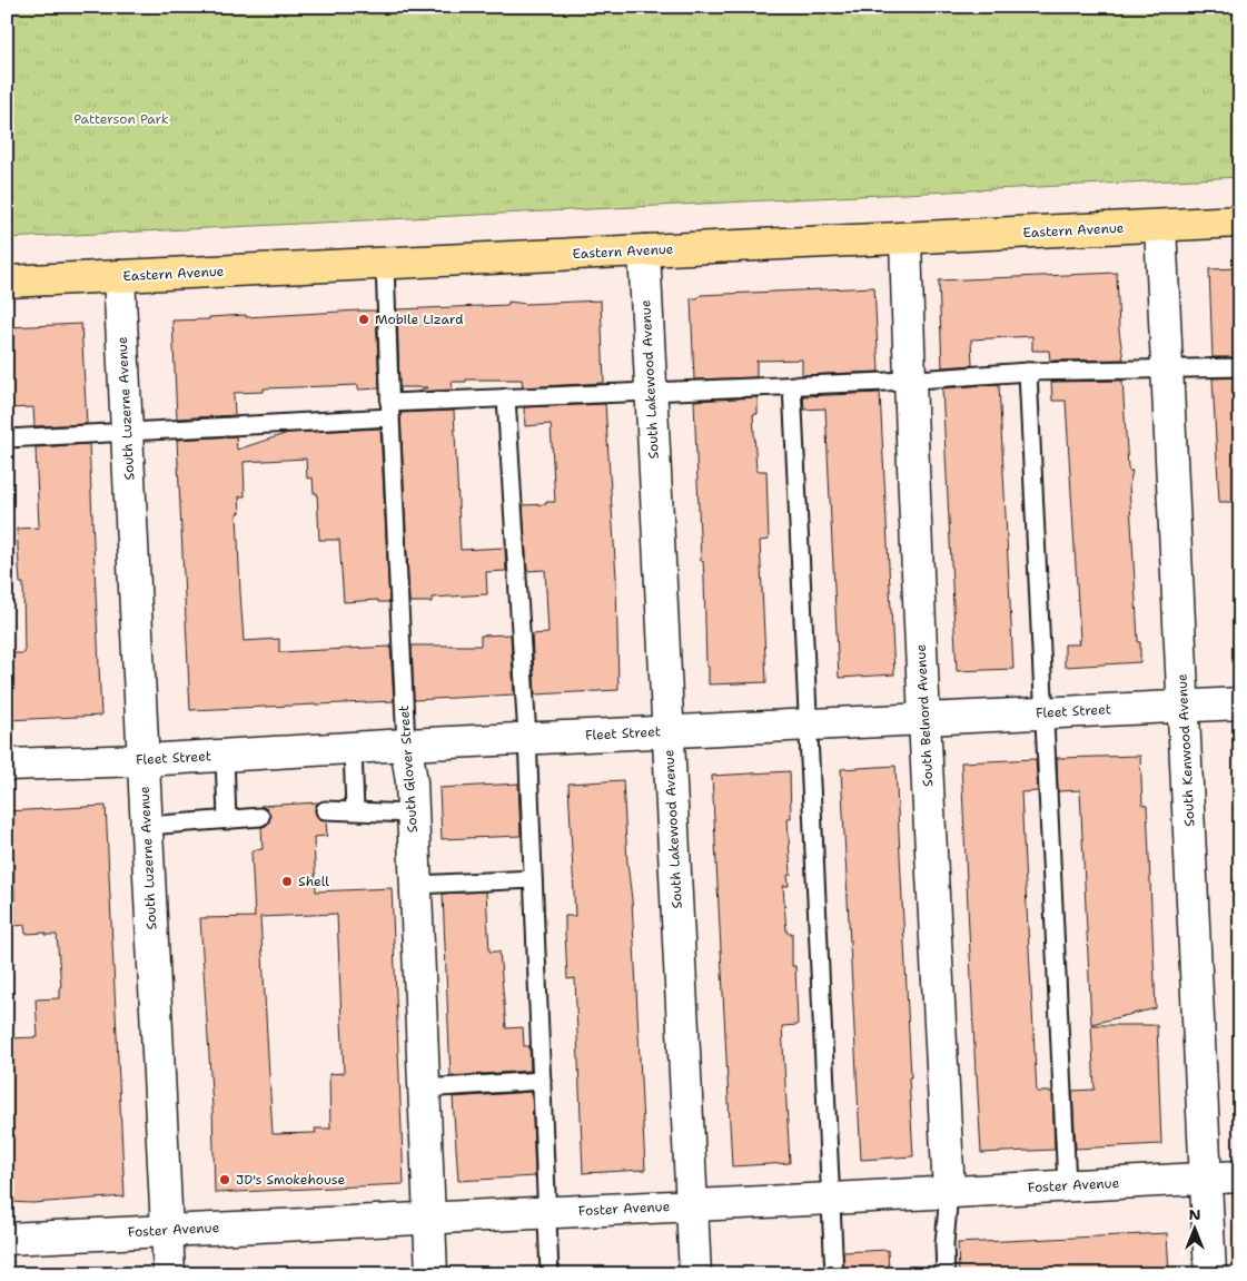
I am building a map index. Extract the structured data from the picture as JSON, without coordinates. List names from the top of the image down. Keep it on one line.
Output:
{"streets":{"main road":["Eastern Avenue"],"street":["South Lakewood Avenue","South Luzerne Avenue","Fleet Street","South Belnord Avenue","South Kenwood Avenue","South Glover Street","Foster Avenue"]},"crossings":[["Eastern Avenue","South Lakewood Avenue"],["Eastern Avenue","South Luzerne Avenue"],["Eastern Avenue","South Belnord Avenue"],["Eastern Avenue","South Kenwood Avenue"],["Eastern Avenue","South Glover Street"],["South Lakewood Avenue","Fleet Street"],["South Lakewood Avenue","Foster Avenue"],["South Luzerne Avenue","Fleet Street"],["South Luzerne Avenue","Foster Avenue"],["Fleet Street","South Belnord Avenue"],["Fleet Street","South Kenwood Avenue"],["Fleet Street","South Glover Street"],["South Belnord Avenue","Foster Avenue"],["South Kenwood Avenue","Foster Avenue"],["South Glover Street","Foster Avenue"]],"parks":["Patterson Park"],"places":["Mobile Lizard","Shell","JD's Smokehouse"],"north":"top"}
